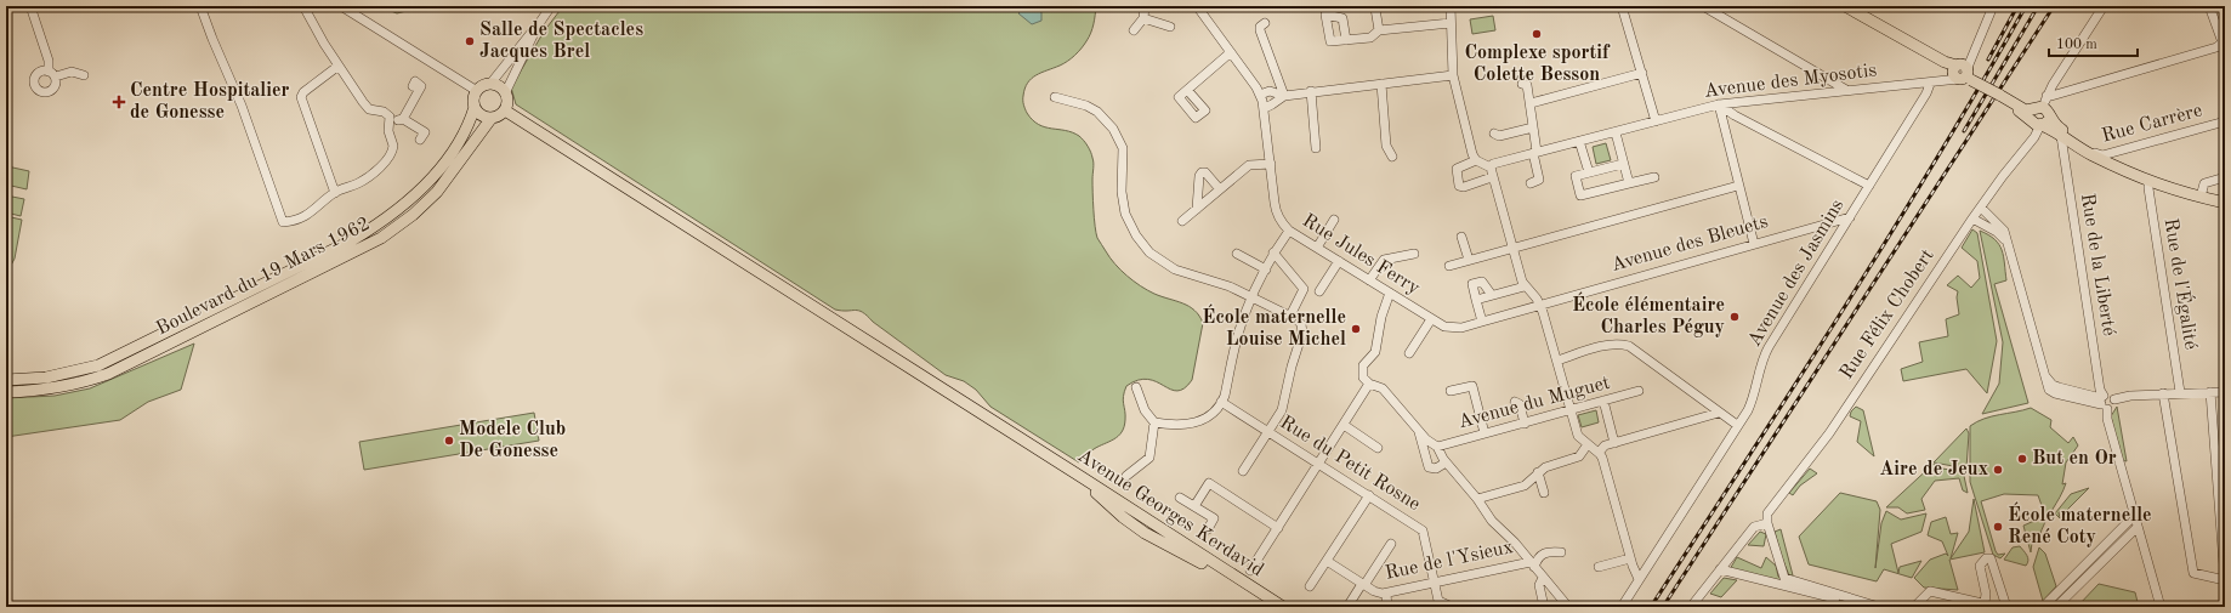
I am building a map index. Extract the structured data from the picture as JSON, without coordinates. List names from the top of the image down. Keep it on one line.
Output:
{"streets":{"main road":["Boulevard du 19 Mars 1962","Avenue Georges Kerdavid"],"street":["Avenue des Myosotis","Rue Carrère","Avenue des Bleuets","Rue Jules Ferry","Rue de la Liberté","Avenue des Jasmins","Rue de l'Égalité","Rue Félix Chobert","Avenue du Muguet","Rue du Petit Rosne","Rue de l'Ysieux"]},"crossings":[["Avenue des Myosotis","Avenue des Jasmins"],["Avenue des Bleuets","Rue Jules Ferry"],["Avenue des Bleuets","Avenue des Jasmins"],["Rue du Petit Rosne","Rue de l'Ysieux"]],"places":{"other":["Complexe sportif Colette Besson","Salle de Spectacles Jacques Brel","École élémentaire Charles Péguy","École maternelle Louise Michel","Modele Club De Gonesse","But en Or","Aire de Jeux","École maternelle René Coty"],"health":["Centre Hospitalier de Gonesse"]},"scale_bar":"100 m"}
